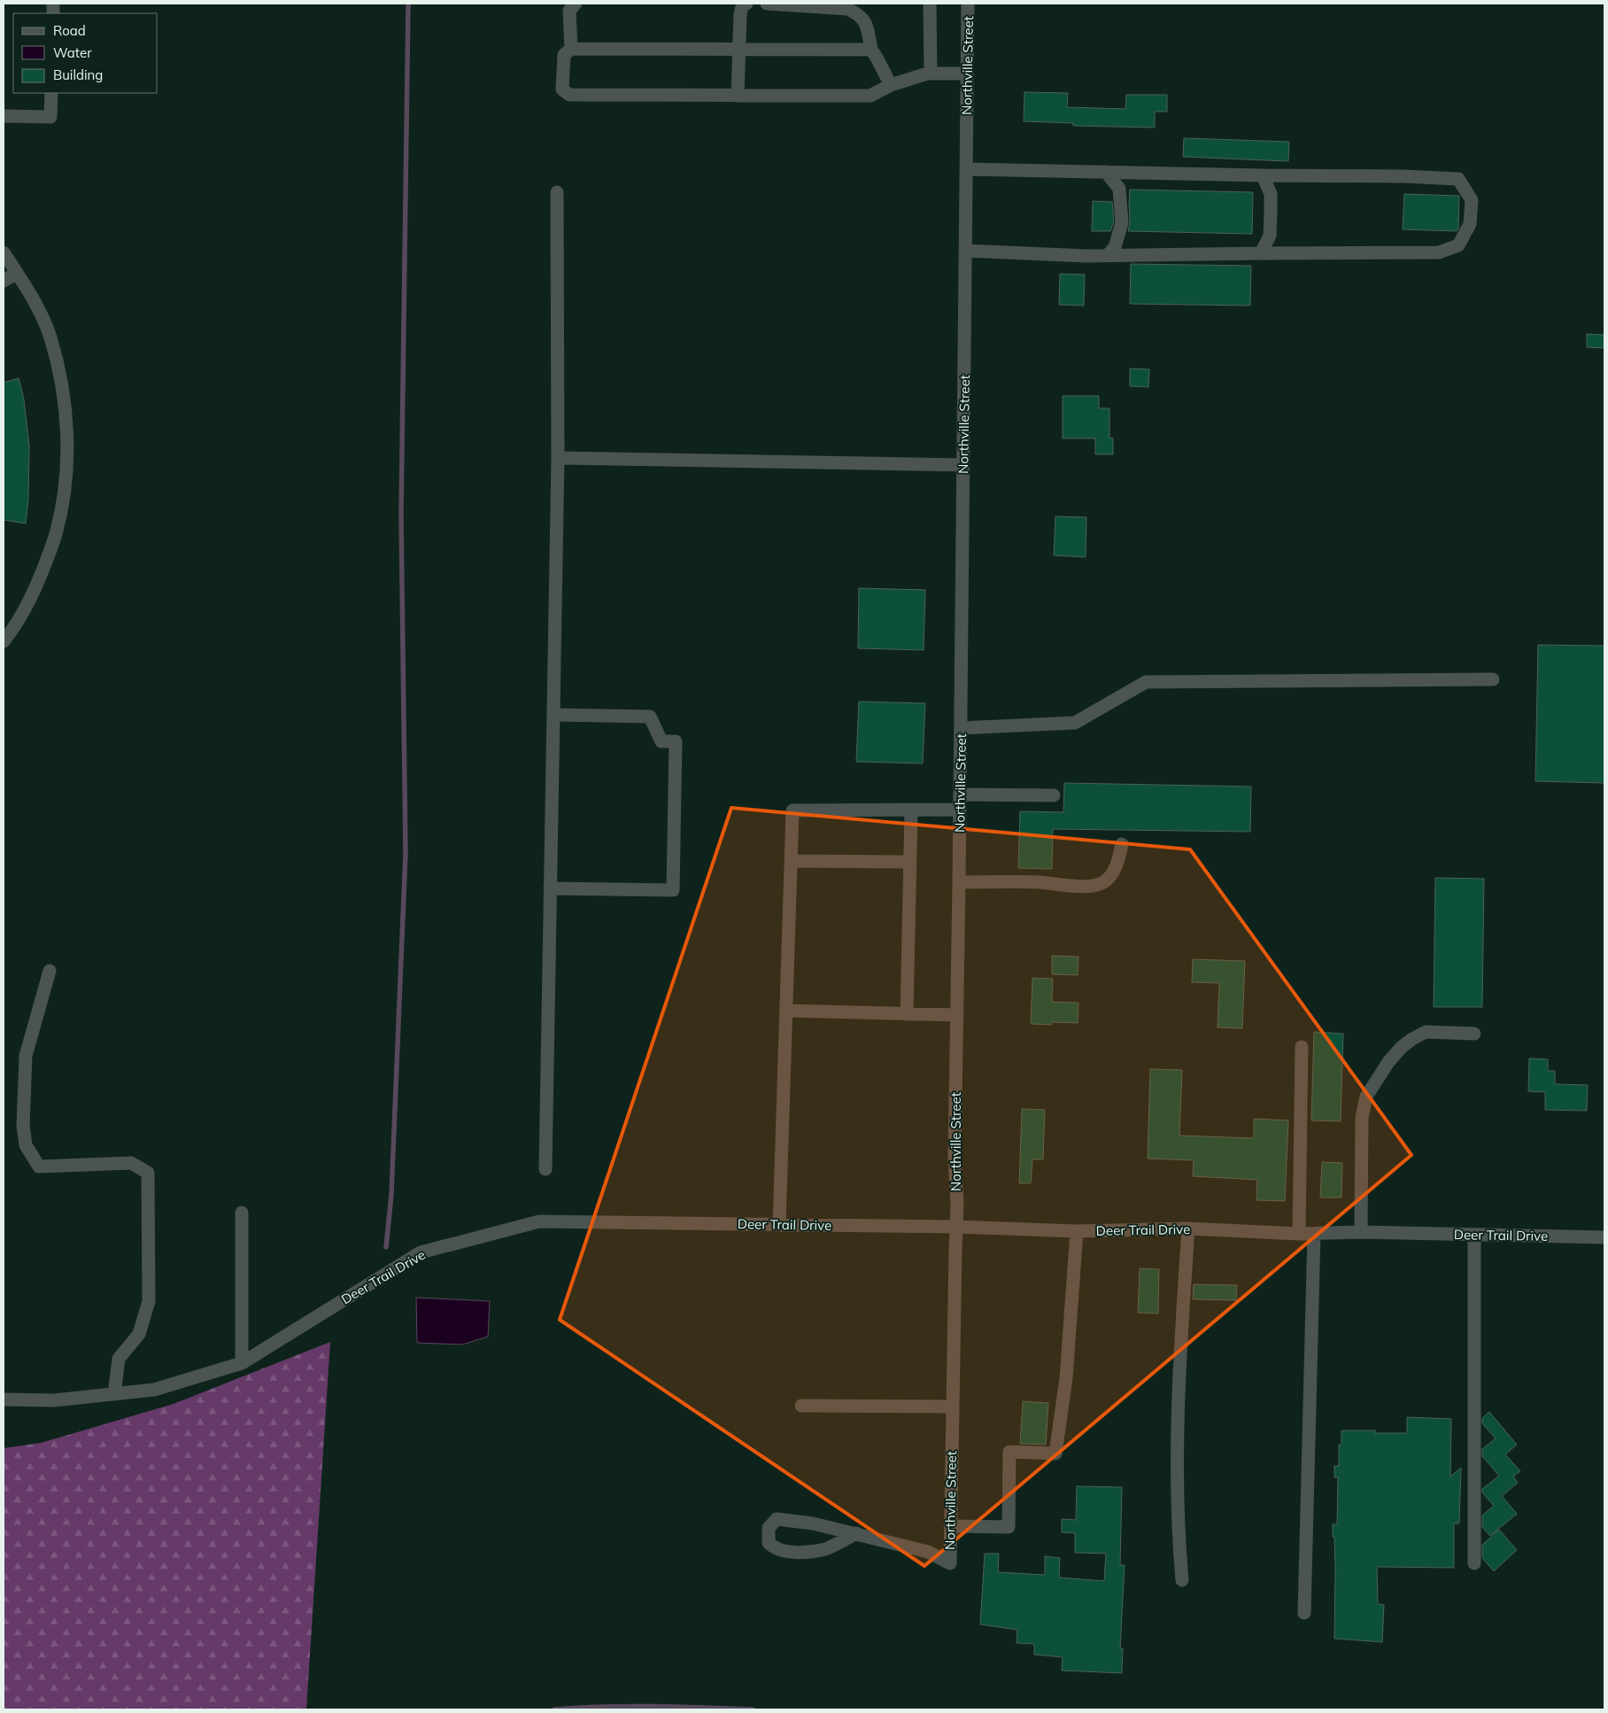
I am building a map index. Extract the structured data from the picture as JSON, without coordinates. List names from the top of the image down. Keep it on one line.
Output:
{"streets":{"street":["Northville Street","Deer Trail Drive"]},"crossings":[["Northville Street","Deer Trail Drive"]],"legend":["Road","Water","Building"]}
